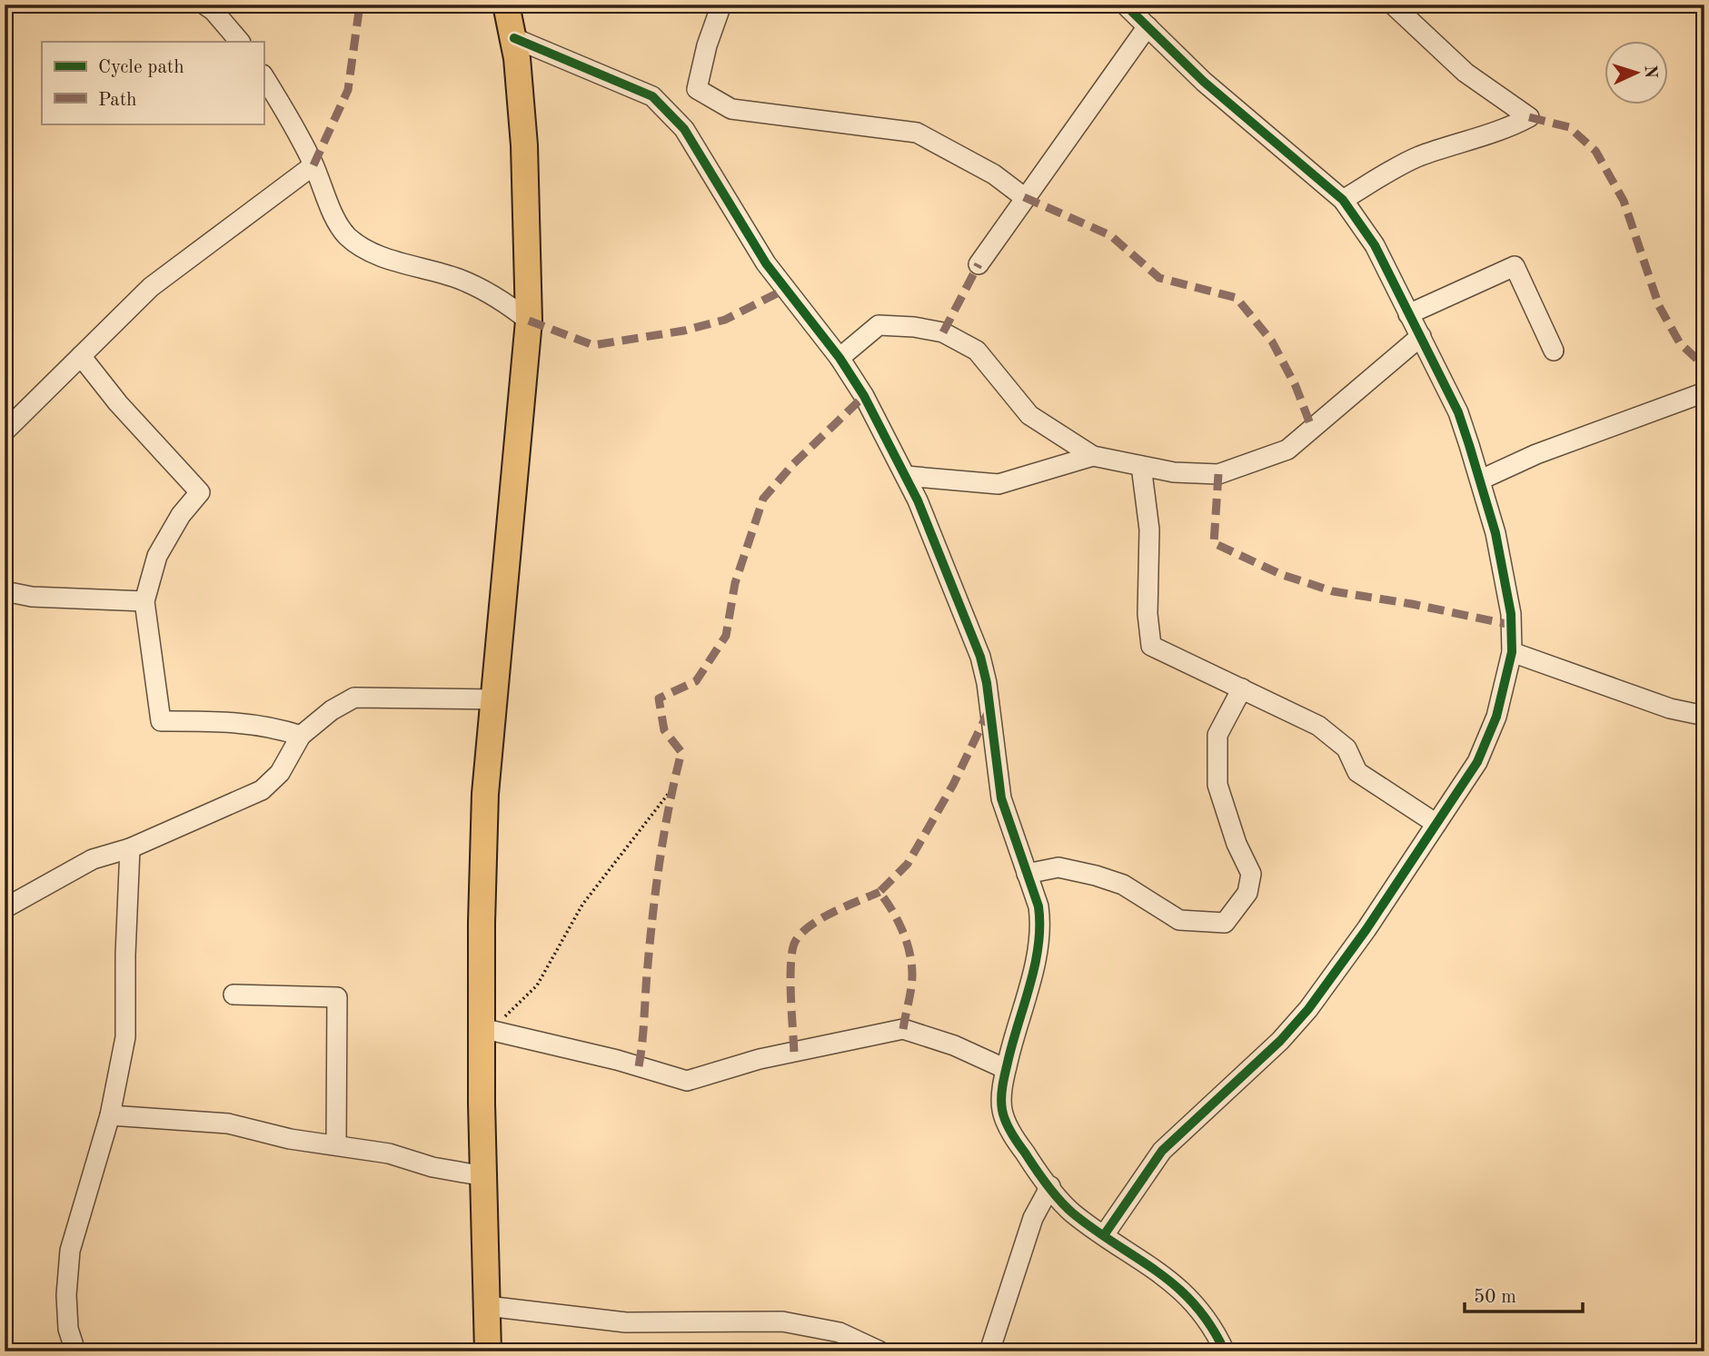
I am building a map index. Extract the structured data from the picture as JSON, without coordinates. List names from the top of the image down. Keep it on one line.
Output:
{"legend":["Cycle path","Path"],"scale_bar":"50 m","north":"right"}
